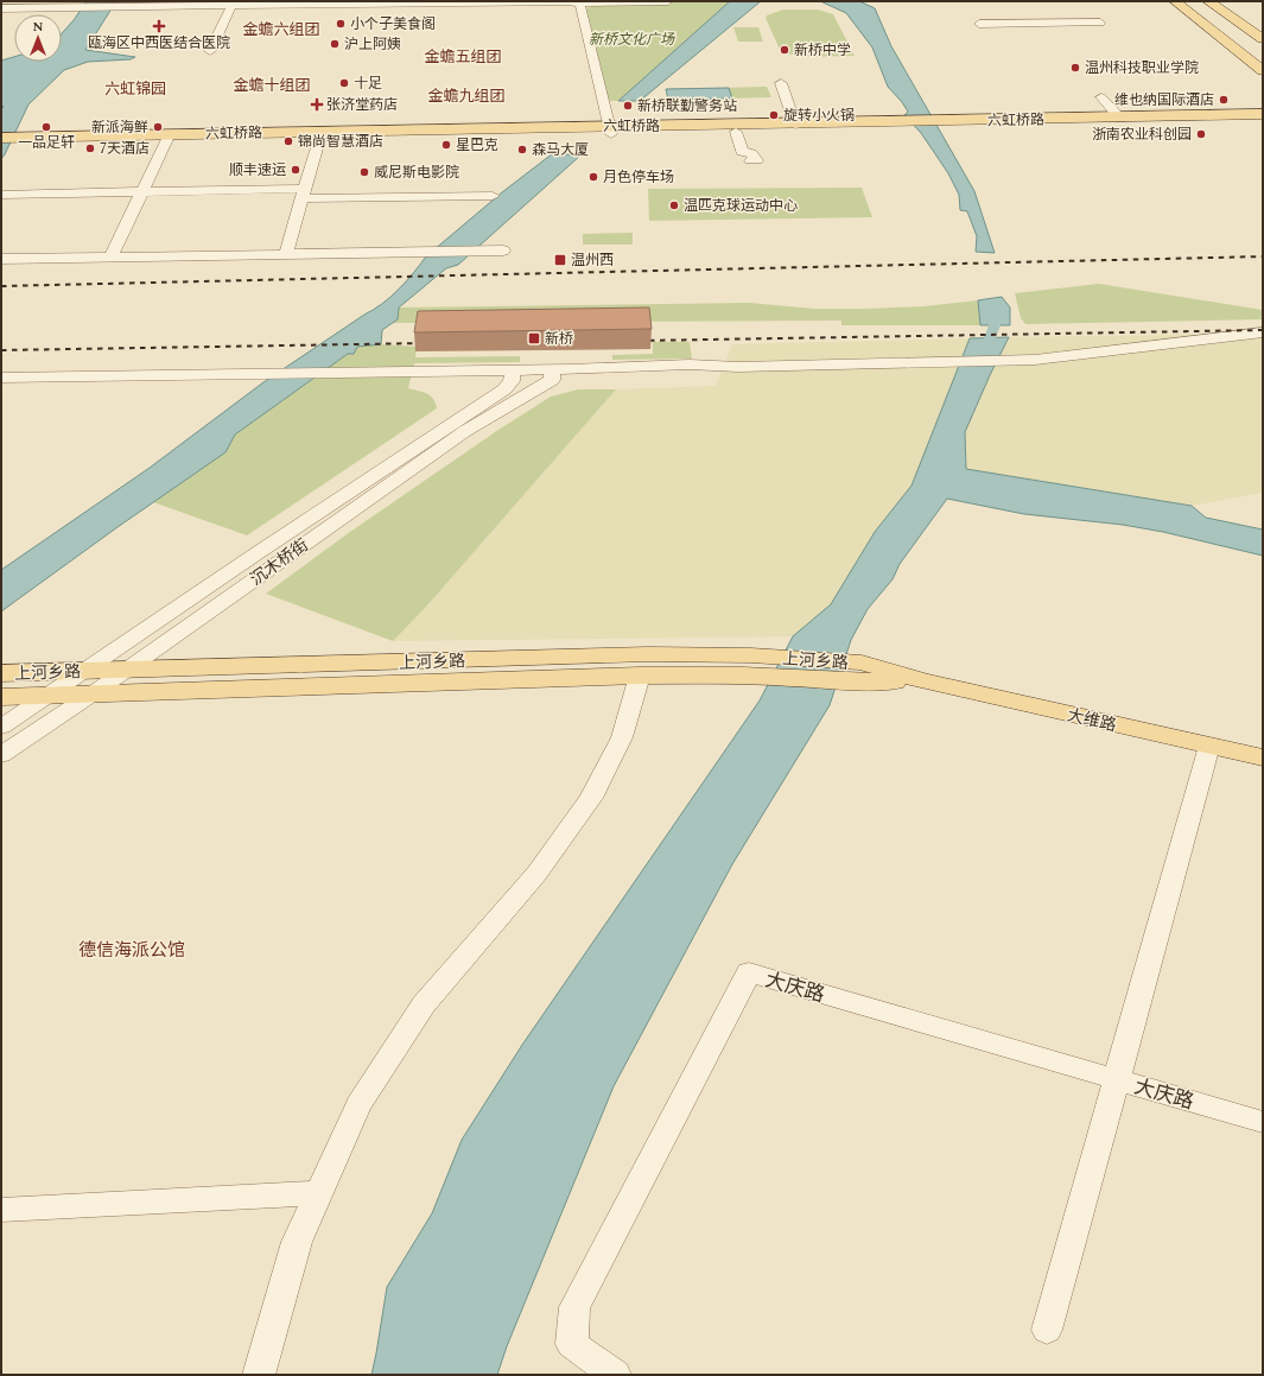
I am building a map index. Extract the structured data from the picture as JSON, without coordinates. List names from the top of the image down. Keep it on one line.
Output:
{"streets":{"main road":["六虹桥路","上河乡路","大维路"],"street":["沉木桥街","大庆路"]},"crossings":[["沉木桥街","上河乡路"],["上河乡路","大维路"]],"districts":["金蟾六组团","金蟾五组团","金蟾十组团","六虹锦园","金蟾九组团","德信海派公馆"],"parks":["新桥文化广场"],"places":{"other":["小个子美食阁","沪上阿姨","新桥中学","温州科技职业学院","十足","维也纳国际酒店","新桥联勤警务站","旋转小火锅","一品足轩","新派海鲜","浙南农业科创园","锦尚智慧酒店","星巴克","7天酒店","森马大厦","顺丰速运","威尼斯电影院","月色停车场","温匹克球运动中心"],"health":["瓯海区中西医结合医院","张济堂药店"],"transit":["温州西","新桥"]},"north":"top"}
